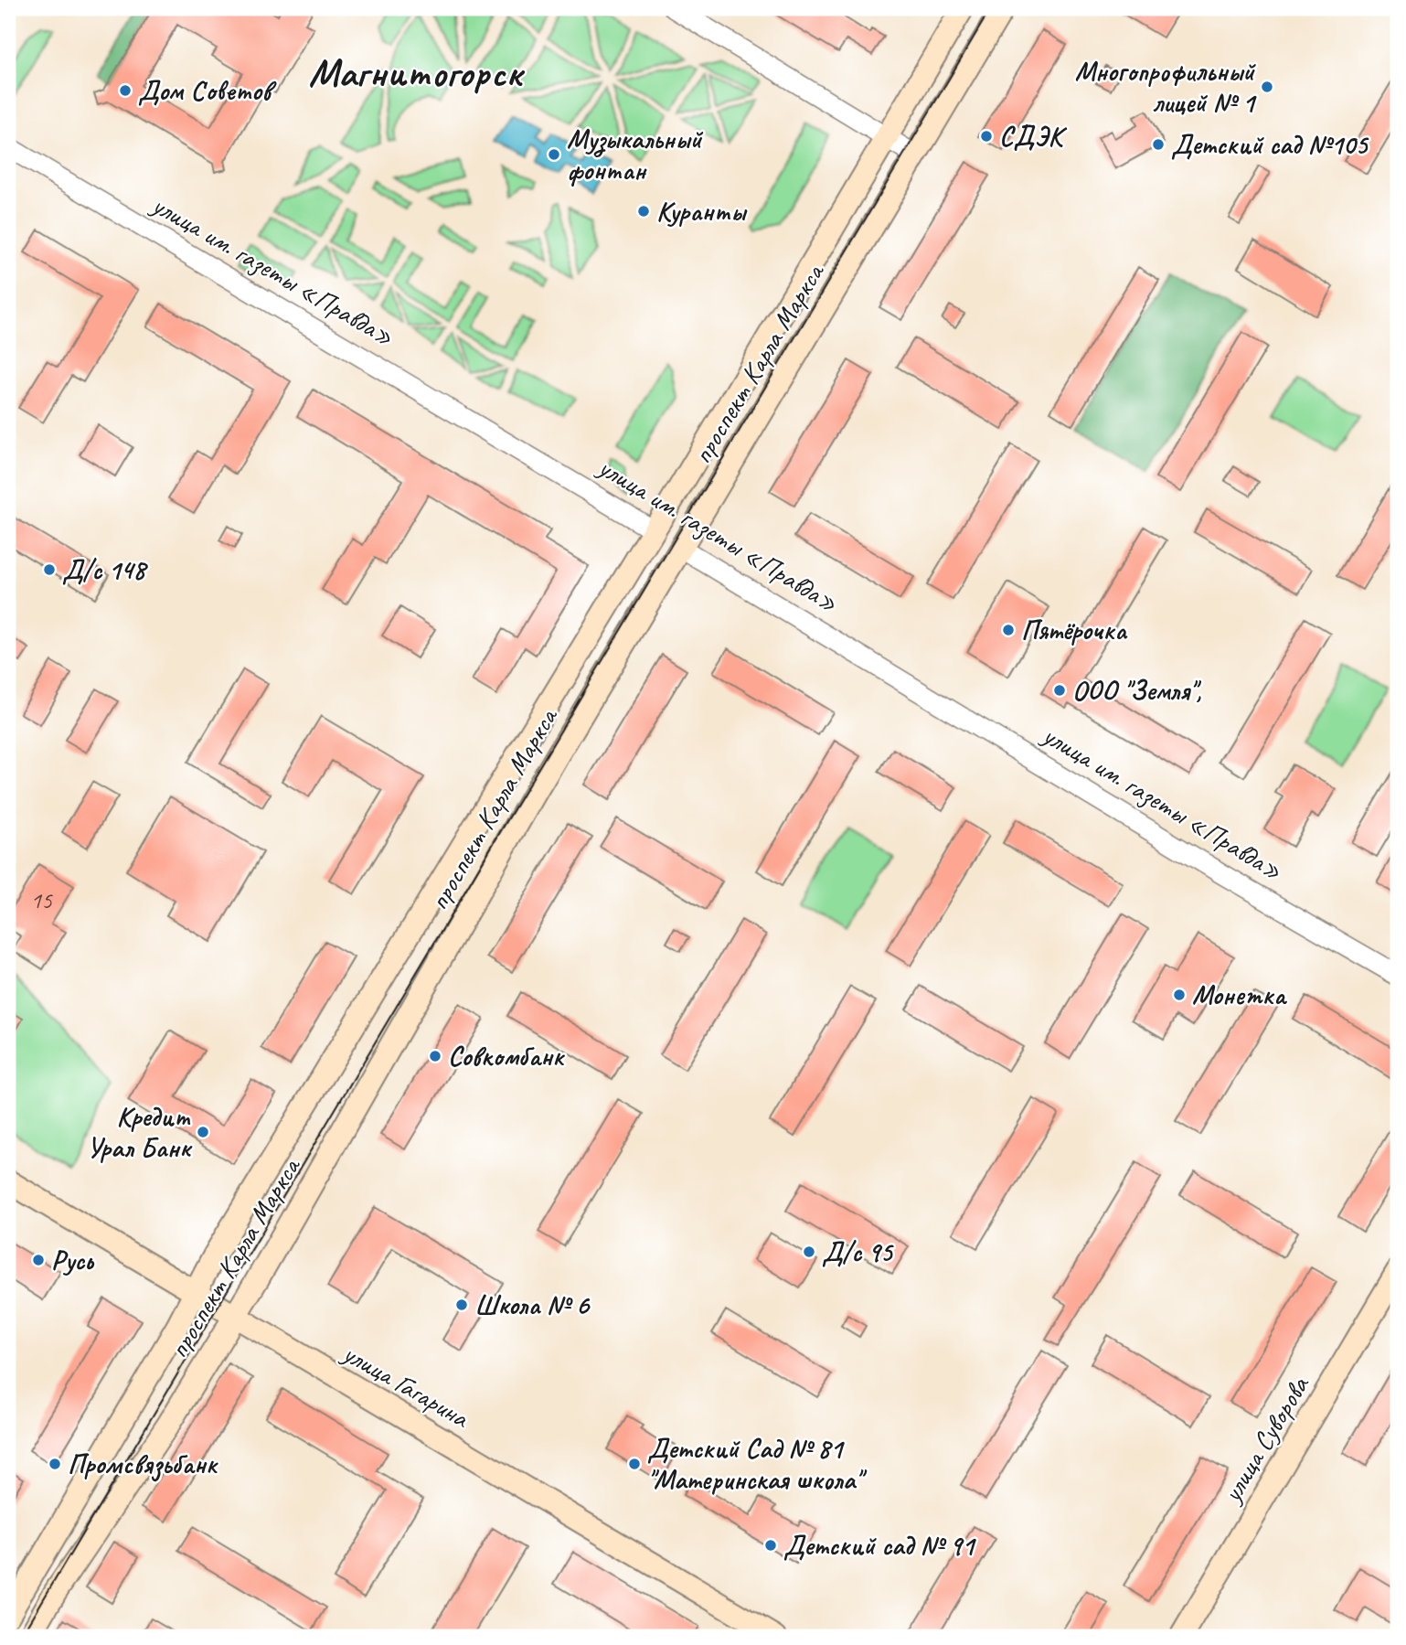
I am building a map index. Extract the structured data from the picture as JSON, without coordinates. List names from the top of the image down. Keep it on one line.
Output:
{"streets":{"main road":["улица им. газеты «Правда»","проспект Карла Маркса","улица Гагарина","улица Суворова"]},"crossings":[["улица им. газеты «Правда»","проспект Карла Маркса"],["проспект Карла Маркса","улица Гагарина"]],"districts":["Магнитогорск"],"places":["Многопрофильный лицей № 1","Дом Советов","СДЭК","Детский сад №105","Музыкальный фонтан","Куранты","Д/с 148","Пятёрочка","ООО \"Земля\",","Монетка","Совкомбанк","Кредит Урал Банк","Д/с 95","Русь","Школа № 6","Промсвязьбанк","Детский Сад № 81 \"Материнская школа\"","Детский сад № 91"],"house_numbers":["15"]}
